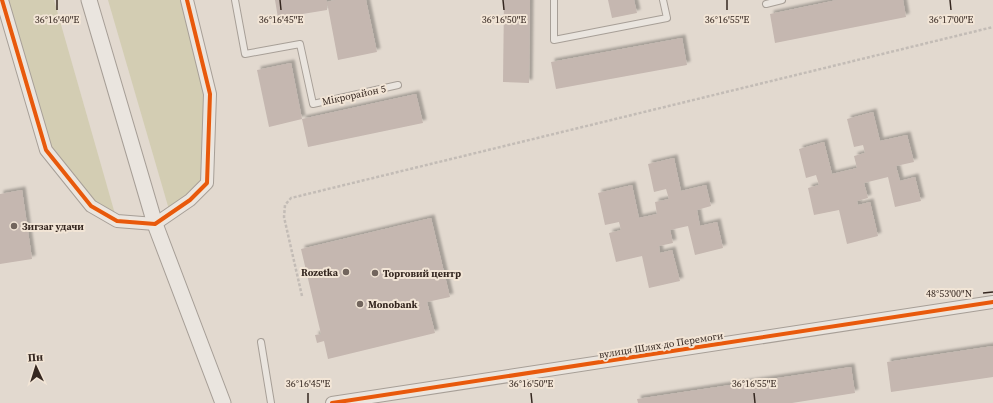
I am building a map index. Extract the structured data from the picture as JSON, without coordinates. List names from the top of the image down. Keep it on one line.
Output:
{"streets":{"street":["вулиця Шлях до Перемоги"],"lane":["Мікрорайон 5"]},"places":["Зигзаг удачи","Rozetka","Торговий центр","Monobank"],"north":"top","coordinates":["36°16'40\"E","36°16'45\"E","36°16'50\"E","36°16'55\"E","36°17'00\"E","48°53'00\"N"]}
